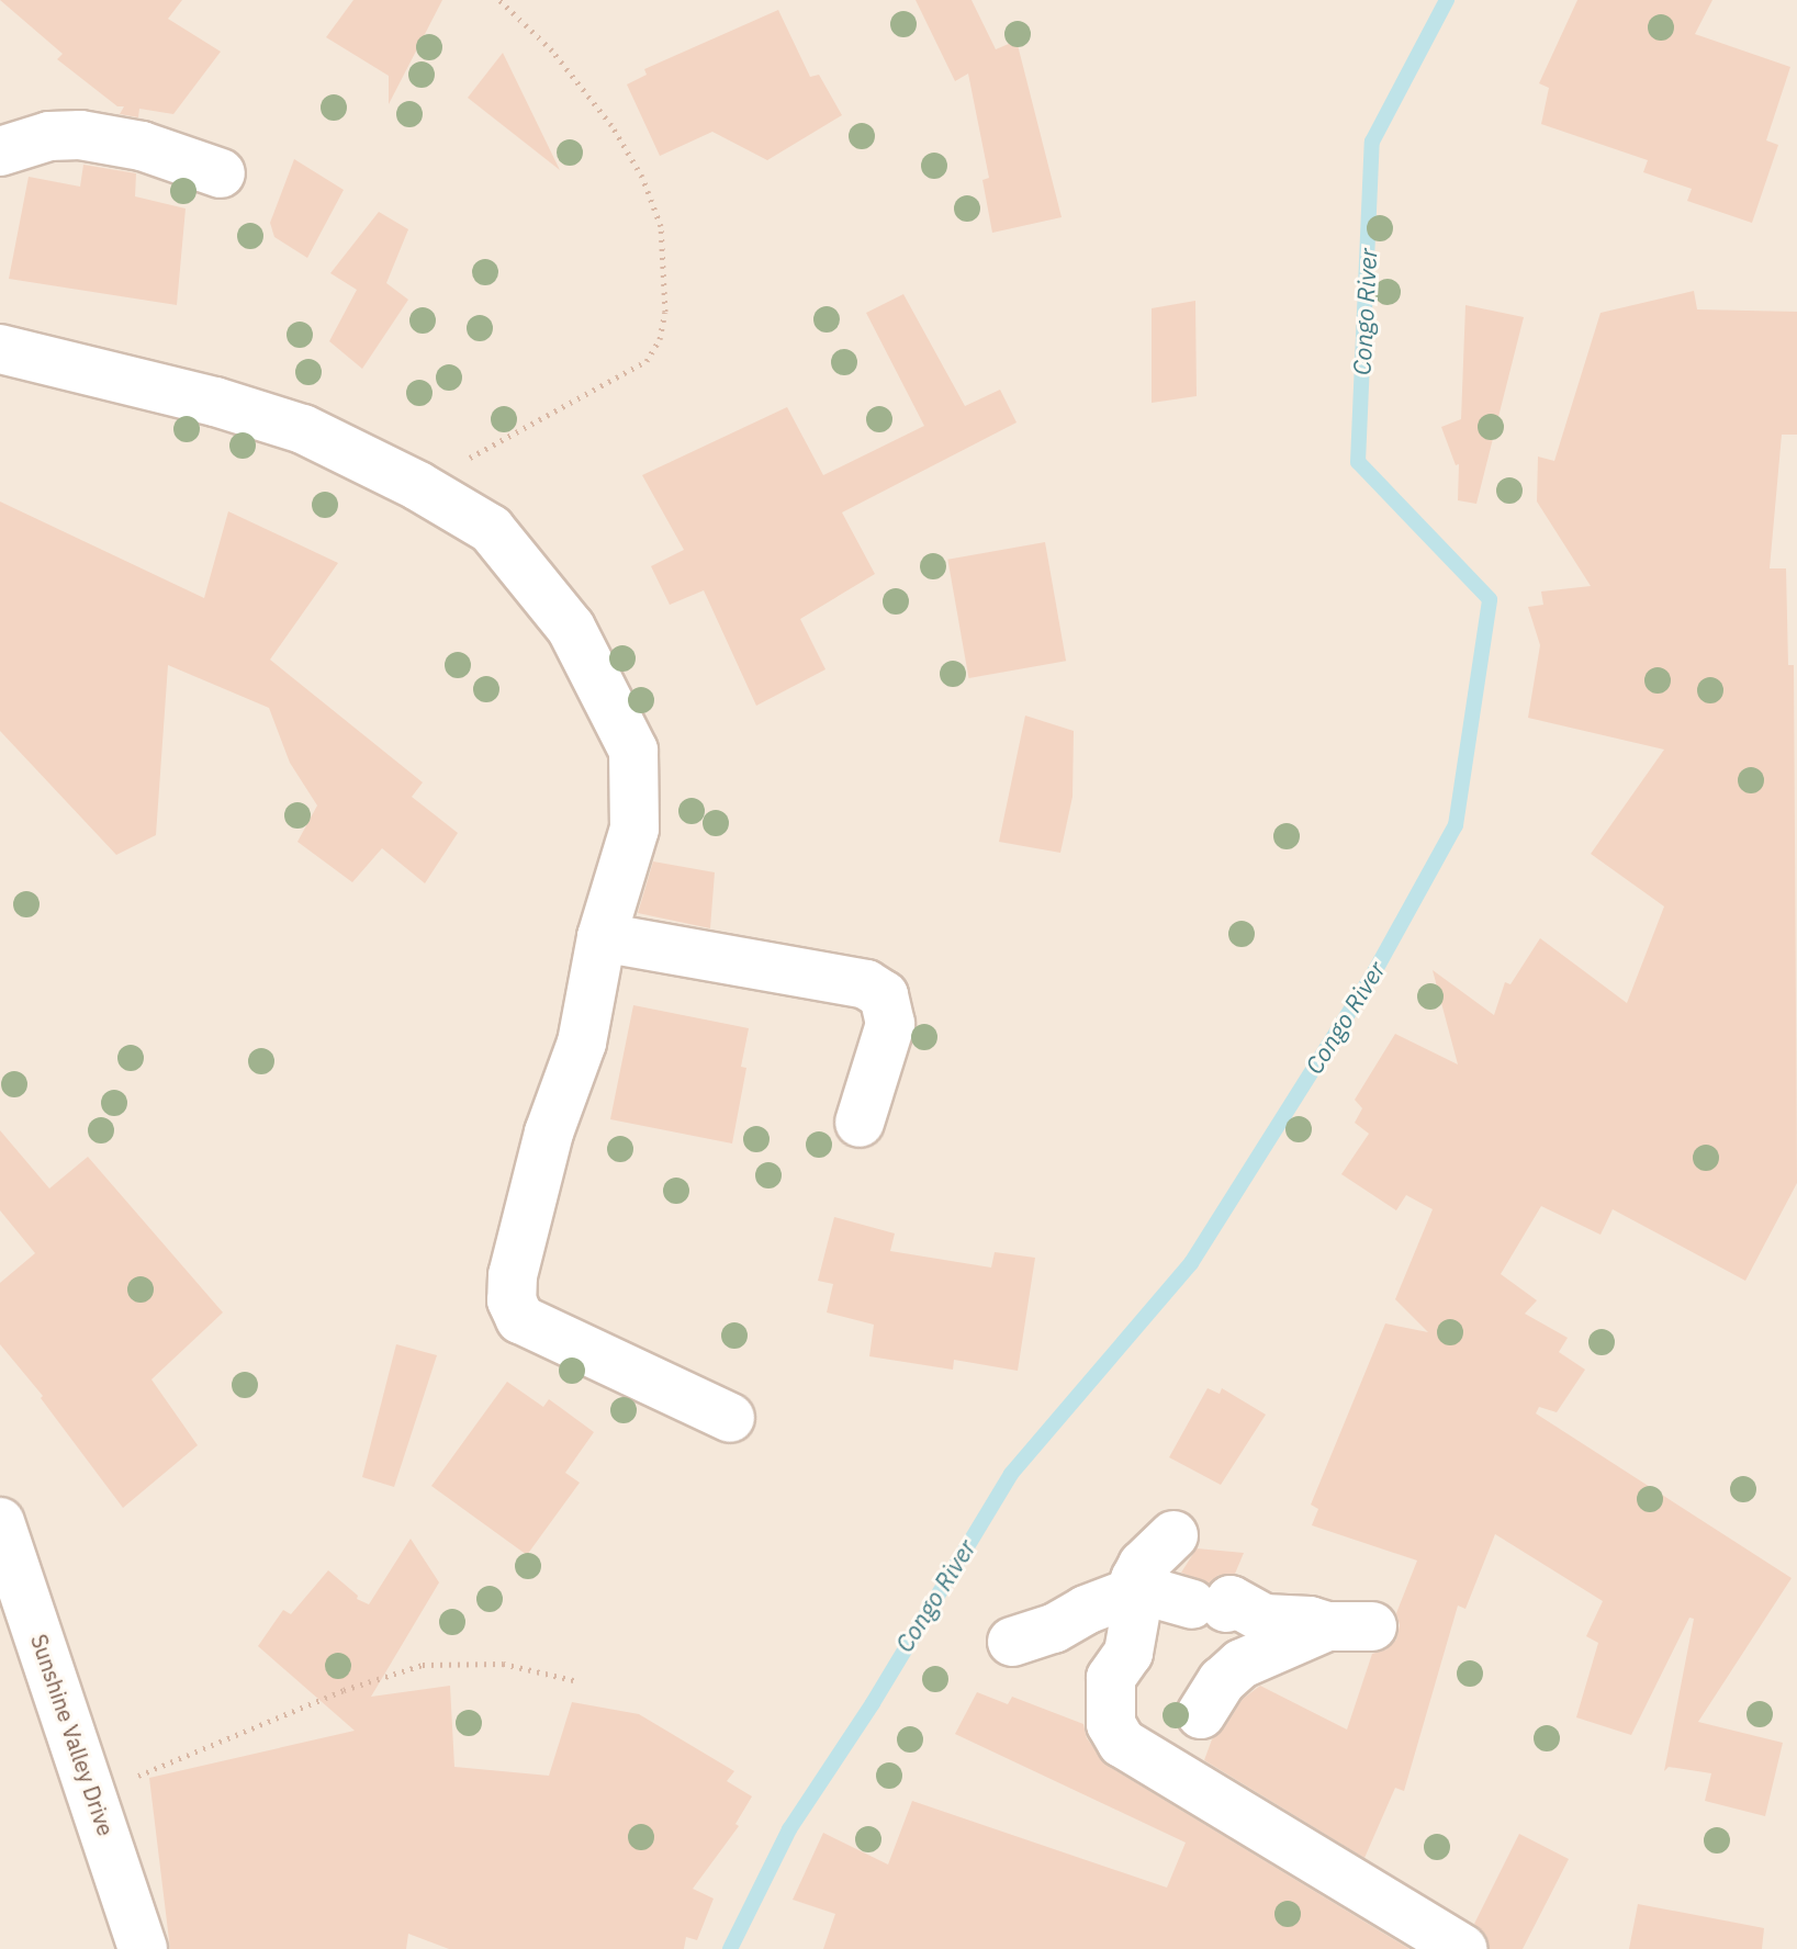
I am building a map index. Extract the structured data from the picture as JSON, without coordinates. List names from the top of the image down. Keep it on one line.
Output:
{"streets":{"street":["Sunshine Valley Drive"]},"water":["Congo River"]}
